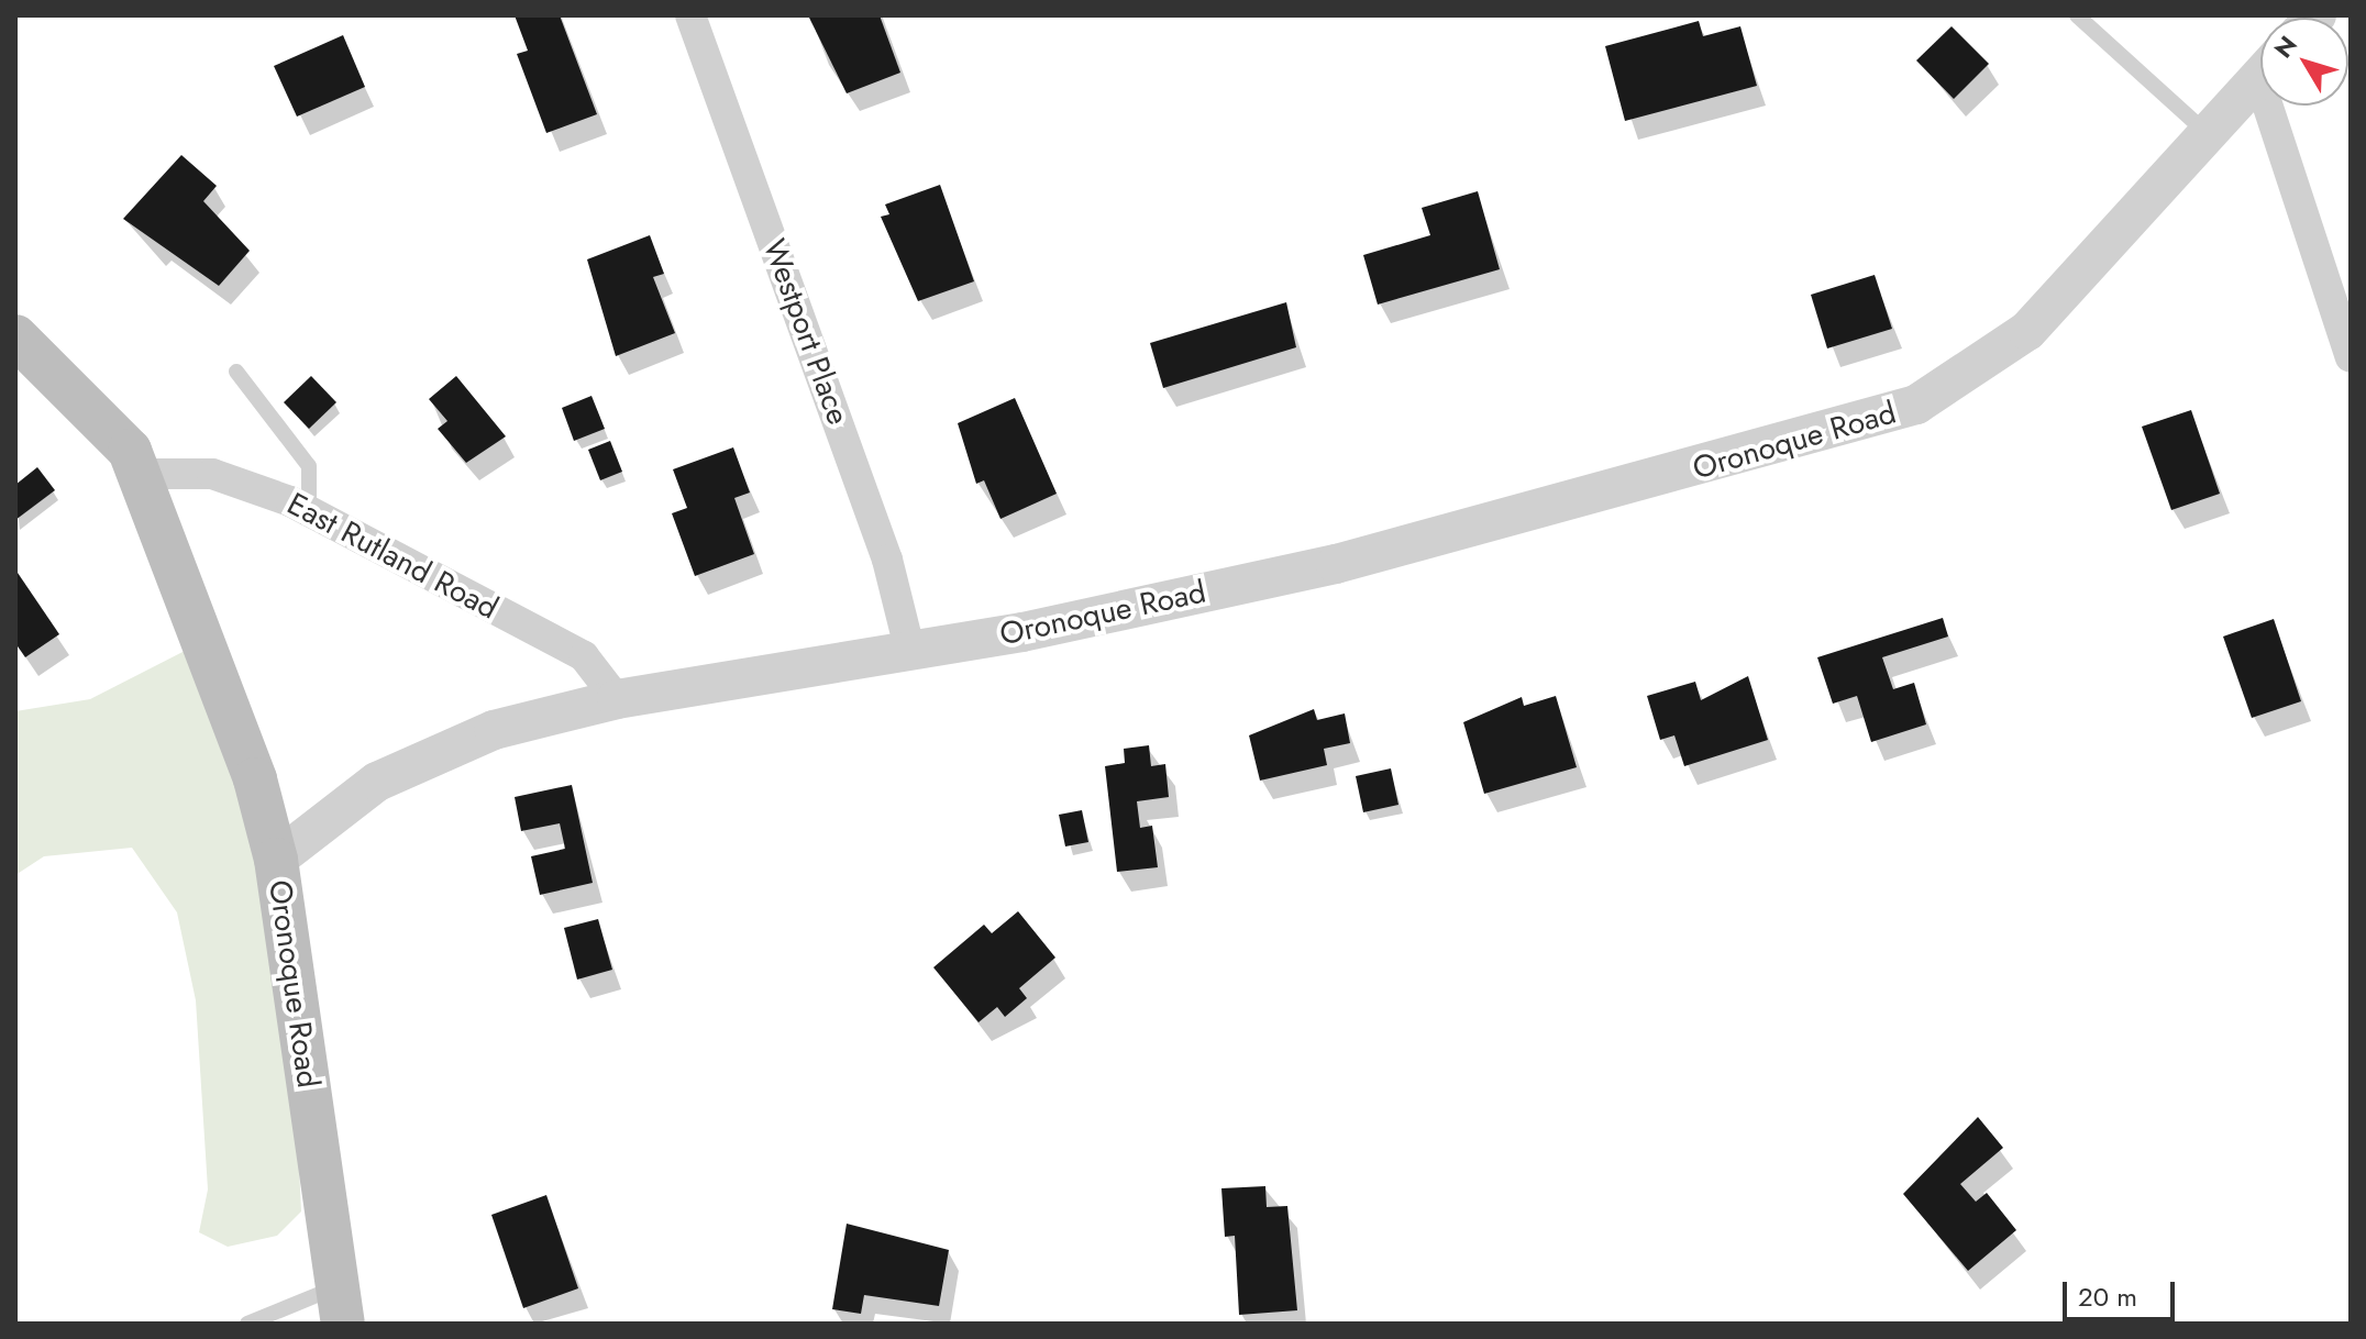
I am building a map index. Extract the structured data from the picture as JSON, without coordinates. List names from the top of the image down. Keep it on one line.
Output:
{"streets":{"main road":["Oronoque Road"],"street":["Westport Place","East Rutland Road"]},"crossings":[["Westport Place","Oronoque Road"],["Oronoque Road","East Rutland Road"]],"scale_bar":"20 m","north":"top left"}
